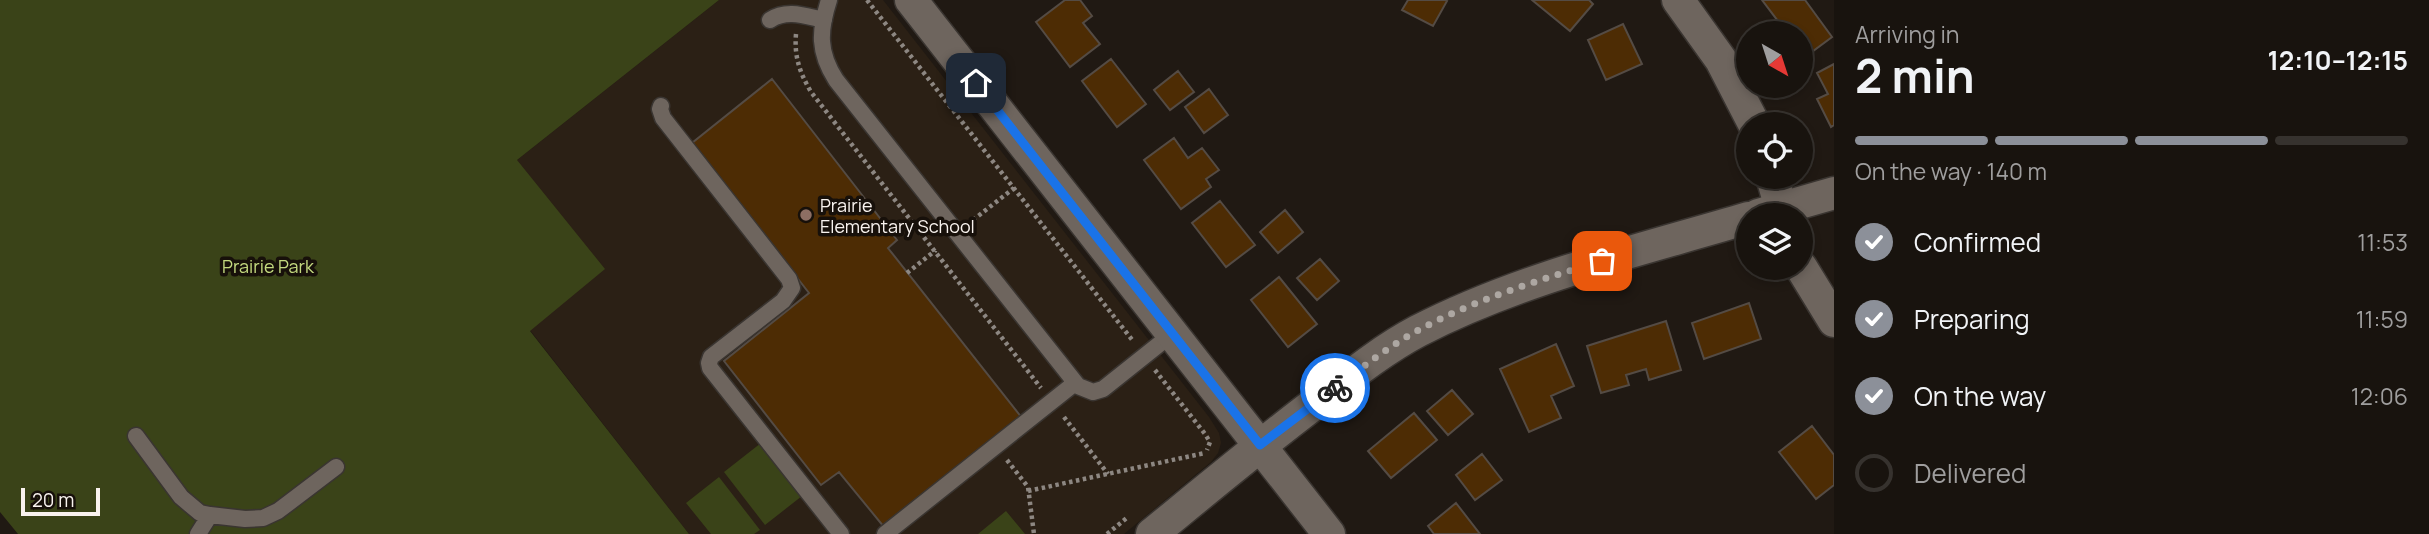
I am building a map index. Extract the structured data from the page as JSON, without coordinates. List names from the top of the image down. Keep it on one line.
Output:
{"parks":["Prairie Park"],"places":["Prairie Elementary School"],"scale_bar":"20 m","north":"bottom right","page":{"heading":["2 min","Arriving in","12:10–12:15"],"bar":"On the way · 140 m","list":[["Confirmed","11:53"],["Preparing","11:59"],["On the way","12:06"],"Delivered"],"scale":"20 m"}}
